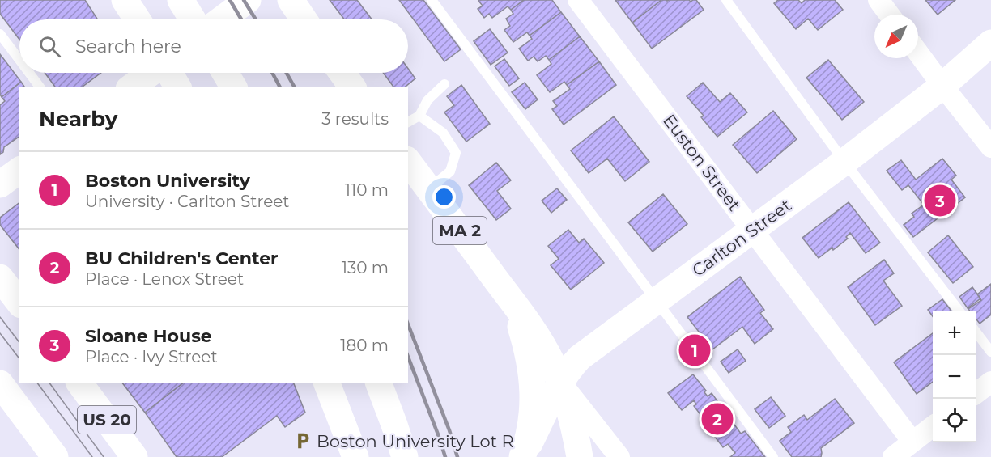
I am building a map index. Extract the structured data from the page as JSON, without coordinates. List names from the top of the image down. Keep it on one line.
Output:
{"streets":{"main road":["MA 2","Carlton Street","US 20"],"street":["Euston Street"]},"crossings":[["Euston Street","Carlton Street"],["MA 2","Carlton Street"]],"places":{"parking":["Boston University Lot R"]},"north":"bottom left","page":{"search":"Search here","heading":["Nearby","3 results"],"list":[{"mark":"1","name":"Boston University","note":"University · Carlton Street","value":"110 m"},{"mark":"2","name":"BU Children's Center","note":"Place · Lenox Street","value":"130 m"},{"mark":"3","name":"Sloane House","note":"Place · Ivy Street","value":"180 m"}],"pins":["3","1","2"],"map_buttons":["+","−"]}}
